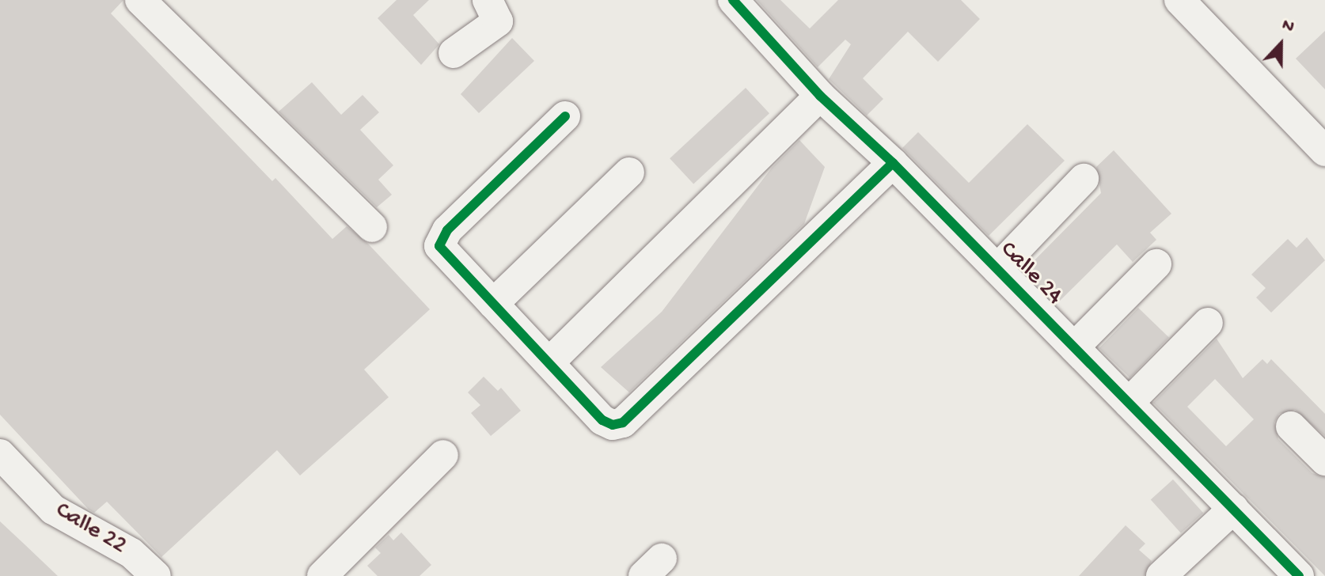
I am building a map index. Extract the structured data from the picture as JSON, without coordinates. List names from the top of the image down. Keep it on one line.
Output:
{"streets":{"street":["Calle 24","Calle 22"]},"north":"top"}
